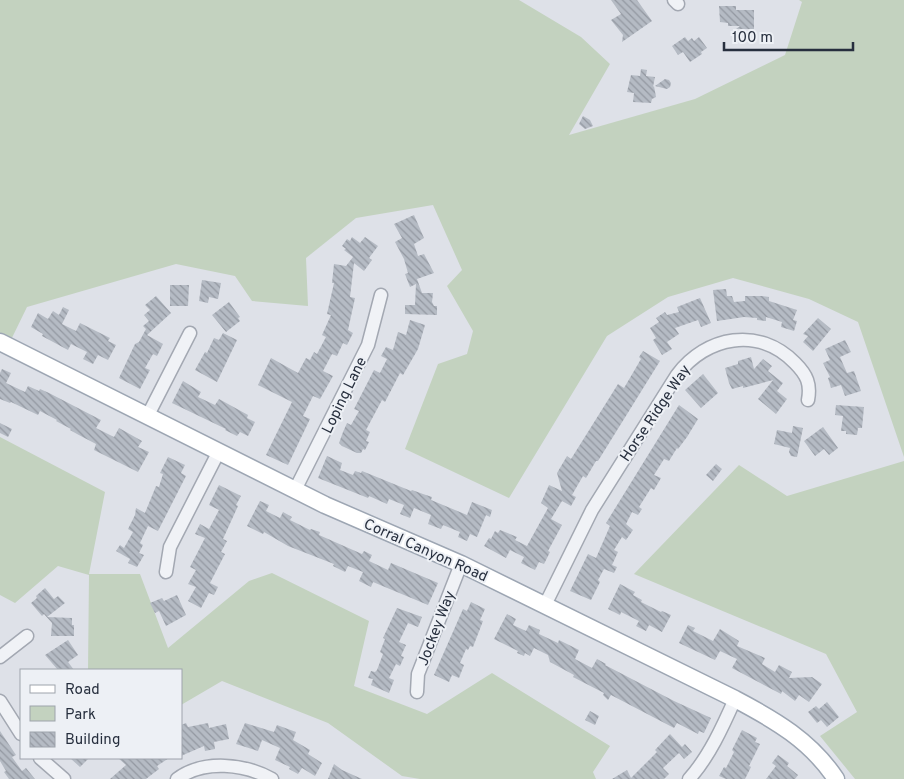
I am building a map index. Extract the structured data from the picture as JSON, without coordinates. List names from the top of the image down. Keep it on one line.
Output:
{"streets":{"main road":["Corral Canyon Road"],"street":["Loping Lane","Horse Ridge Way","Jockey Way"]},"crossings":[["Loping Lane","Corral Canyon Road"],["Horse Ridge Way","Corral Canyon Road"],["Corral Canyon Road","Jockey Way"]],"legend":["Road","Park","Building"],"scale_bar":"100 m"}
